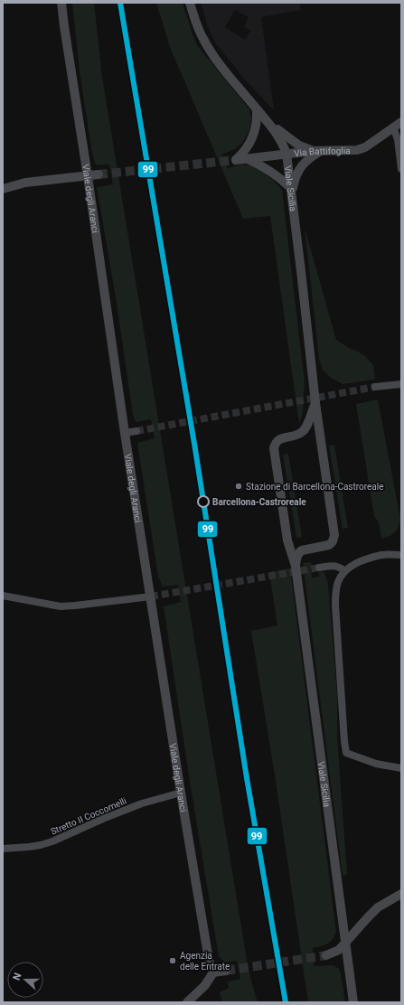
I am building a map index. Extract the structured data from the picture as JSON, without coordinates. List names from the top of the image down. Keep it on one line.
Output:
{"streets":{"street":["Via Battifoglia","Viale Sicilia","Viale degli Aranci","Stretto II Coccomelli"]},"crossings":[["Via Battifoglia","Viale Sicilia"],["Viale degli Aranci","Stretto II Coccomelli"]],"places":["Stazione di Barcellona-Castroreale","Barcellona-Castroreale","Agenzia delle Entrate"],"lines":["transit line 99"],"north":"left"}
